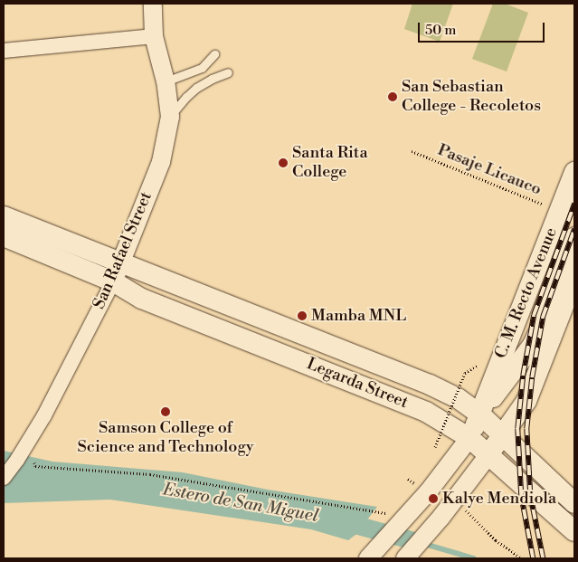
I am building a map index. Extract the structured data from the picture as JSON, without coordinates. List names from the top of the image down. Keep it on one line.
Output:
{"streets":{"main road":["C. M. Recto Avenue","Legarda Street"],"street":["San Rafael Street"],"path":["Pasaje Licauco"]},"crossings":[["Pasaje Licauco","C. M. Recto Avenue"],["San Rafael Street","Legarda Street"],["C. M. Recto Avenue","Legarda Street"]],"water":["Estero de San Miguel"],"places":["San Sebastian College - Recoletos","Santa Rita College","Mamba MNL","Samson College of Science and Technology","Kalye Mendiola"],"scale_bar":"50 m"}
